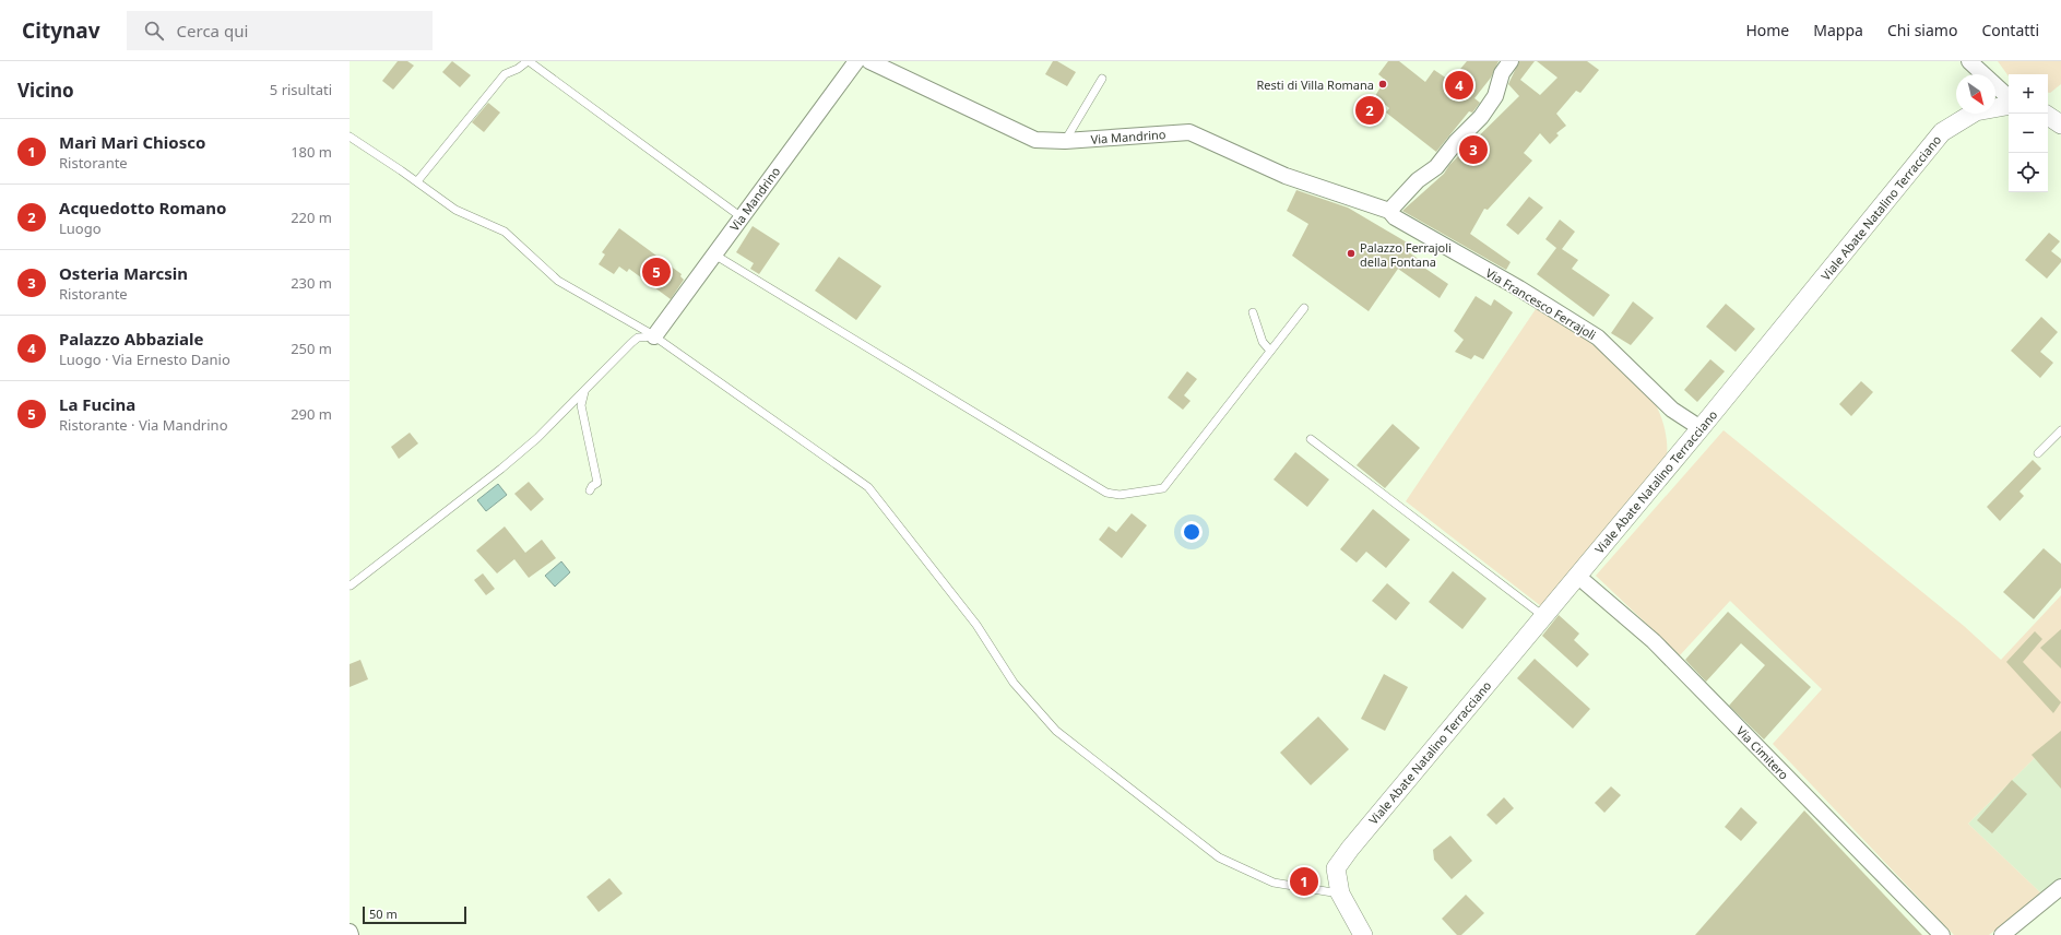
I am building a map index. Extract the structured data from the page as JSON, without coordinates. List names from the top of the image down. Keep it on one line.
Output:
{"streets":{"street":["Via Mandrino","Viale Abate Natalino Terracciano","Via Francesco Ferrajoli","Via Cimitero"]},"crossings":[["Via Mandrino","Via Francesco Ferrajoli"],["Viale Abate Natalino Terracciano","Via Francesco Ferrajoli"],["Viale Abate Natalino Terracciano","Via Cimitero"]],"places":["Resti di Villa Romana","Palazzo Ferrajoli della Fontana"],"scale_bar":"50 m","north":"bottom right","page":{"header":"Citynav","search":"Cerca qui","nav":["Home","Mappa","Chi siamo","Contatti"],"heading":["Vicino","5 risultati"],"pins":["4","2","3","5","1"],"map_buttons":["+","−"],"list":[{"mark":"1","name":"Marì Marì Chiosco","note":"Ristorante","value":"180 m"},{"mark":"2","name":"Acquedotto Romano","note":"Luogo","value":"220 m"},{"mark":"3","name":"Osteria Marcsin","note":"Ristorante","value":"230 m"},{"mark":"4","name":"Palazzo Abbaziale","note":"Luogo · Via Ernesto Danio","value":"250 m"},{"mark":"5","name":"La Fucina","note":"Ristorante · Via Mandrino","value":"290 m"}],"scale":"50 m"}}
